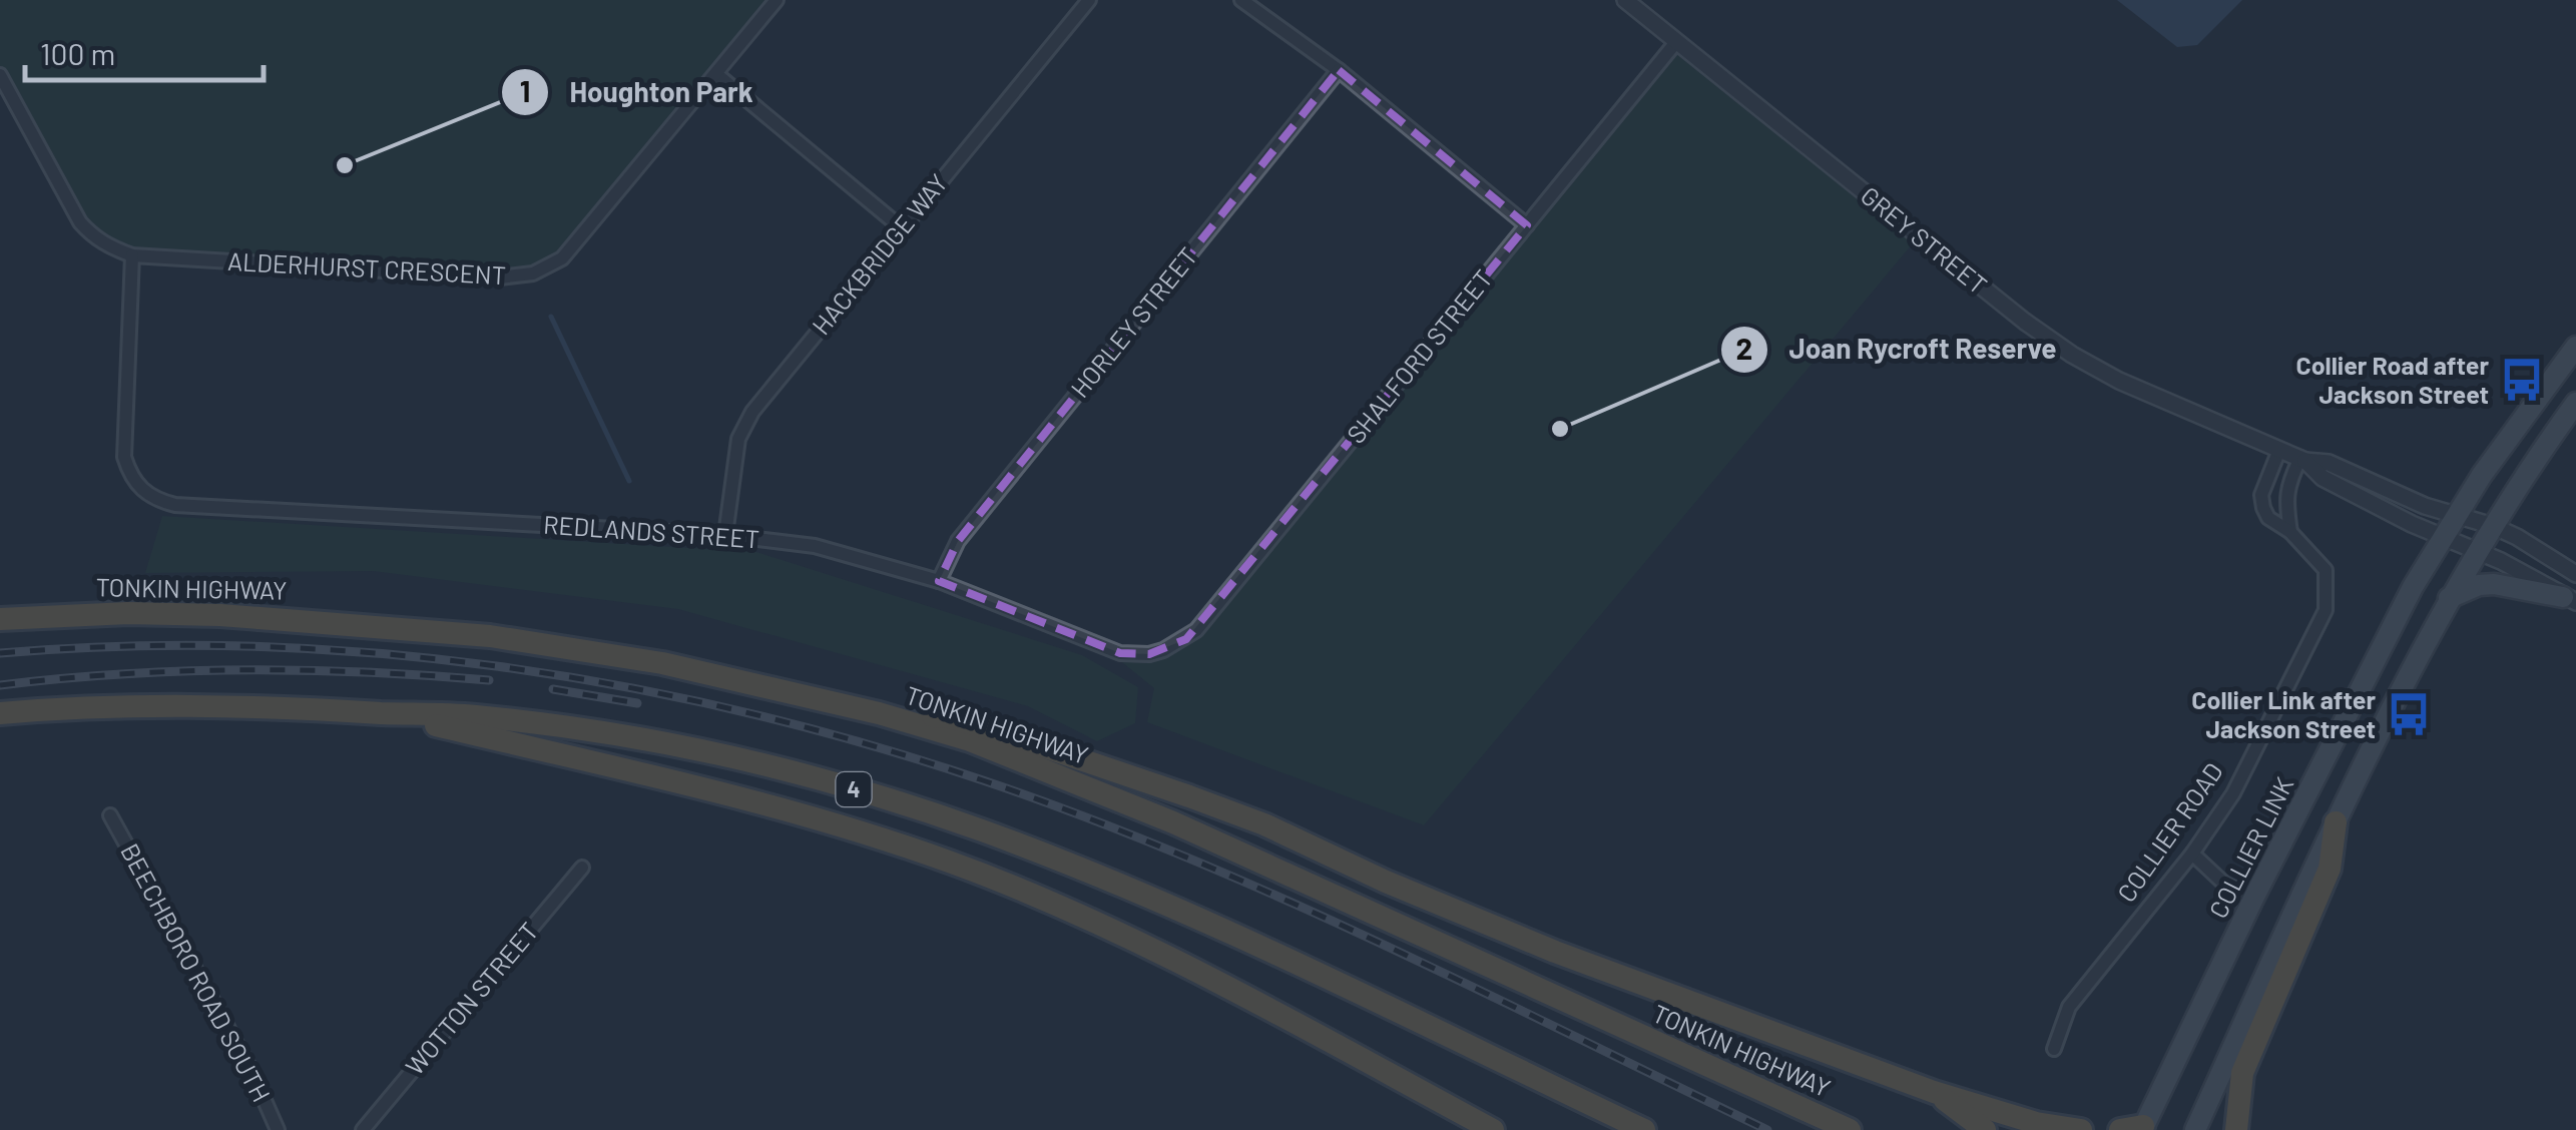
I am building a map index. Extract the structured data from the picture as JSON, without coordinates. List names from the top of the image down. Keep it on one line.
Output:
{"streets":{"highway":["TONKIN HIGHWAY","4"],"main road":["COLLIER LINK"],"street":["GREY STREET","HACKBRIDGE WAY","ALDERHURST CRESCENT","HORLEY STREET","SHALFORD STREET","REDLANDS STREET","COLLIER ROAD","BEECHBORO ROAD SOUTH","WOTTON STREET"]},"crossings":[["GREY STREET","SHALFORD STREET"],["GREY STREET","COLLIER ROAD"],["GREY STREET","COLLIER LINK"],["HACKBRIDGE WAY","REDLANDS STREET"],["ALDERHURST CRESCENT","REDLANDS STREET"],["HORLEY STREET","REDLANDS STREET"],["SHALFORD STREET","REDLANDS STREET"]],"places":{"other":["Houghton Park","Joan Rycroft Reserve"],"bus stop":["Collier Road after Jackson Street","Collier Link after Jackson Street"]},"scale_bar":"100 m"}
